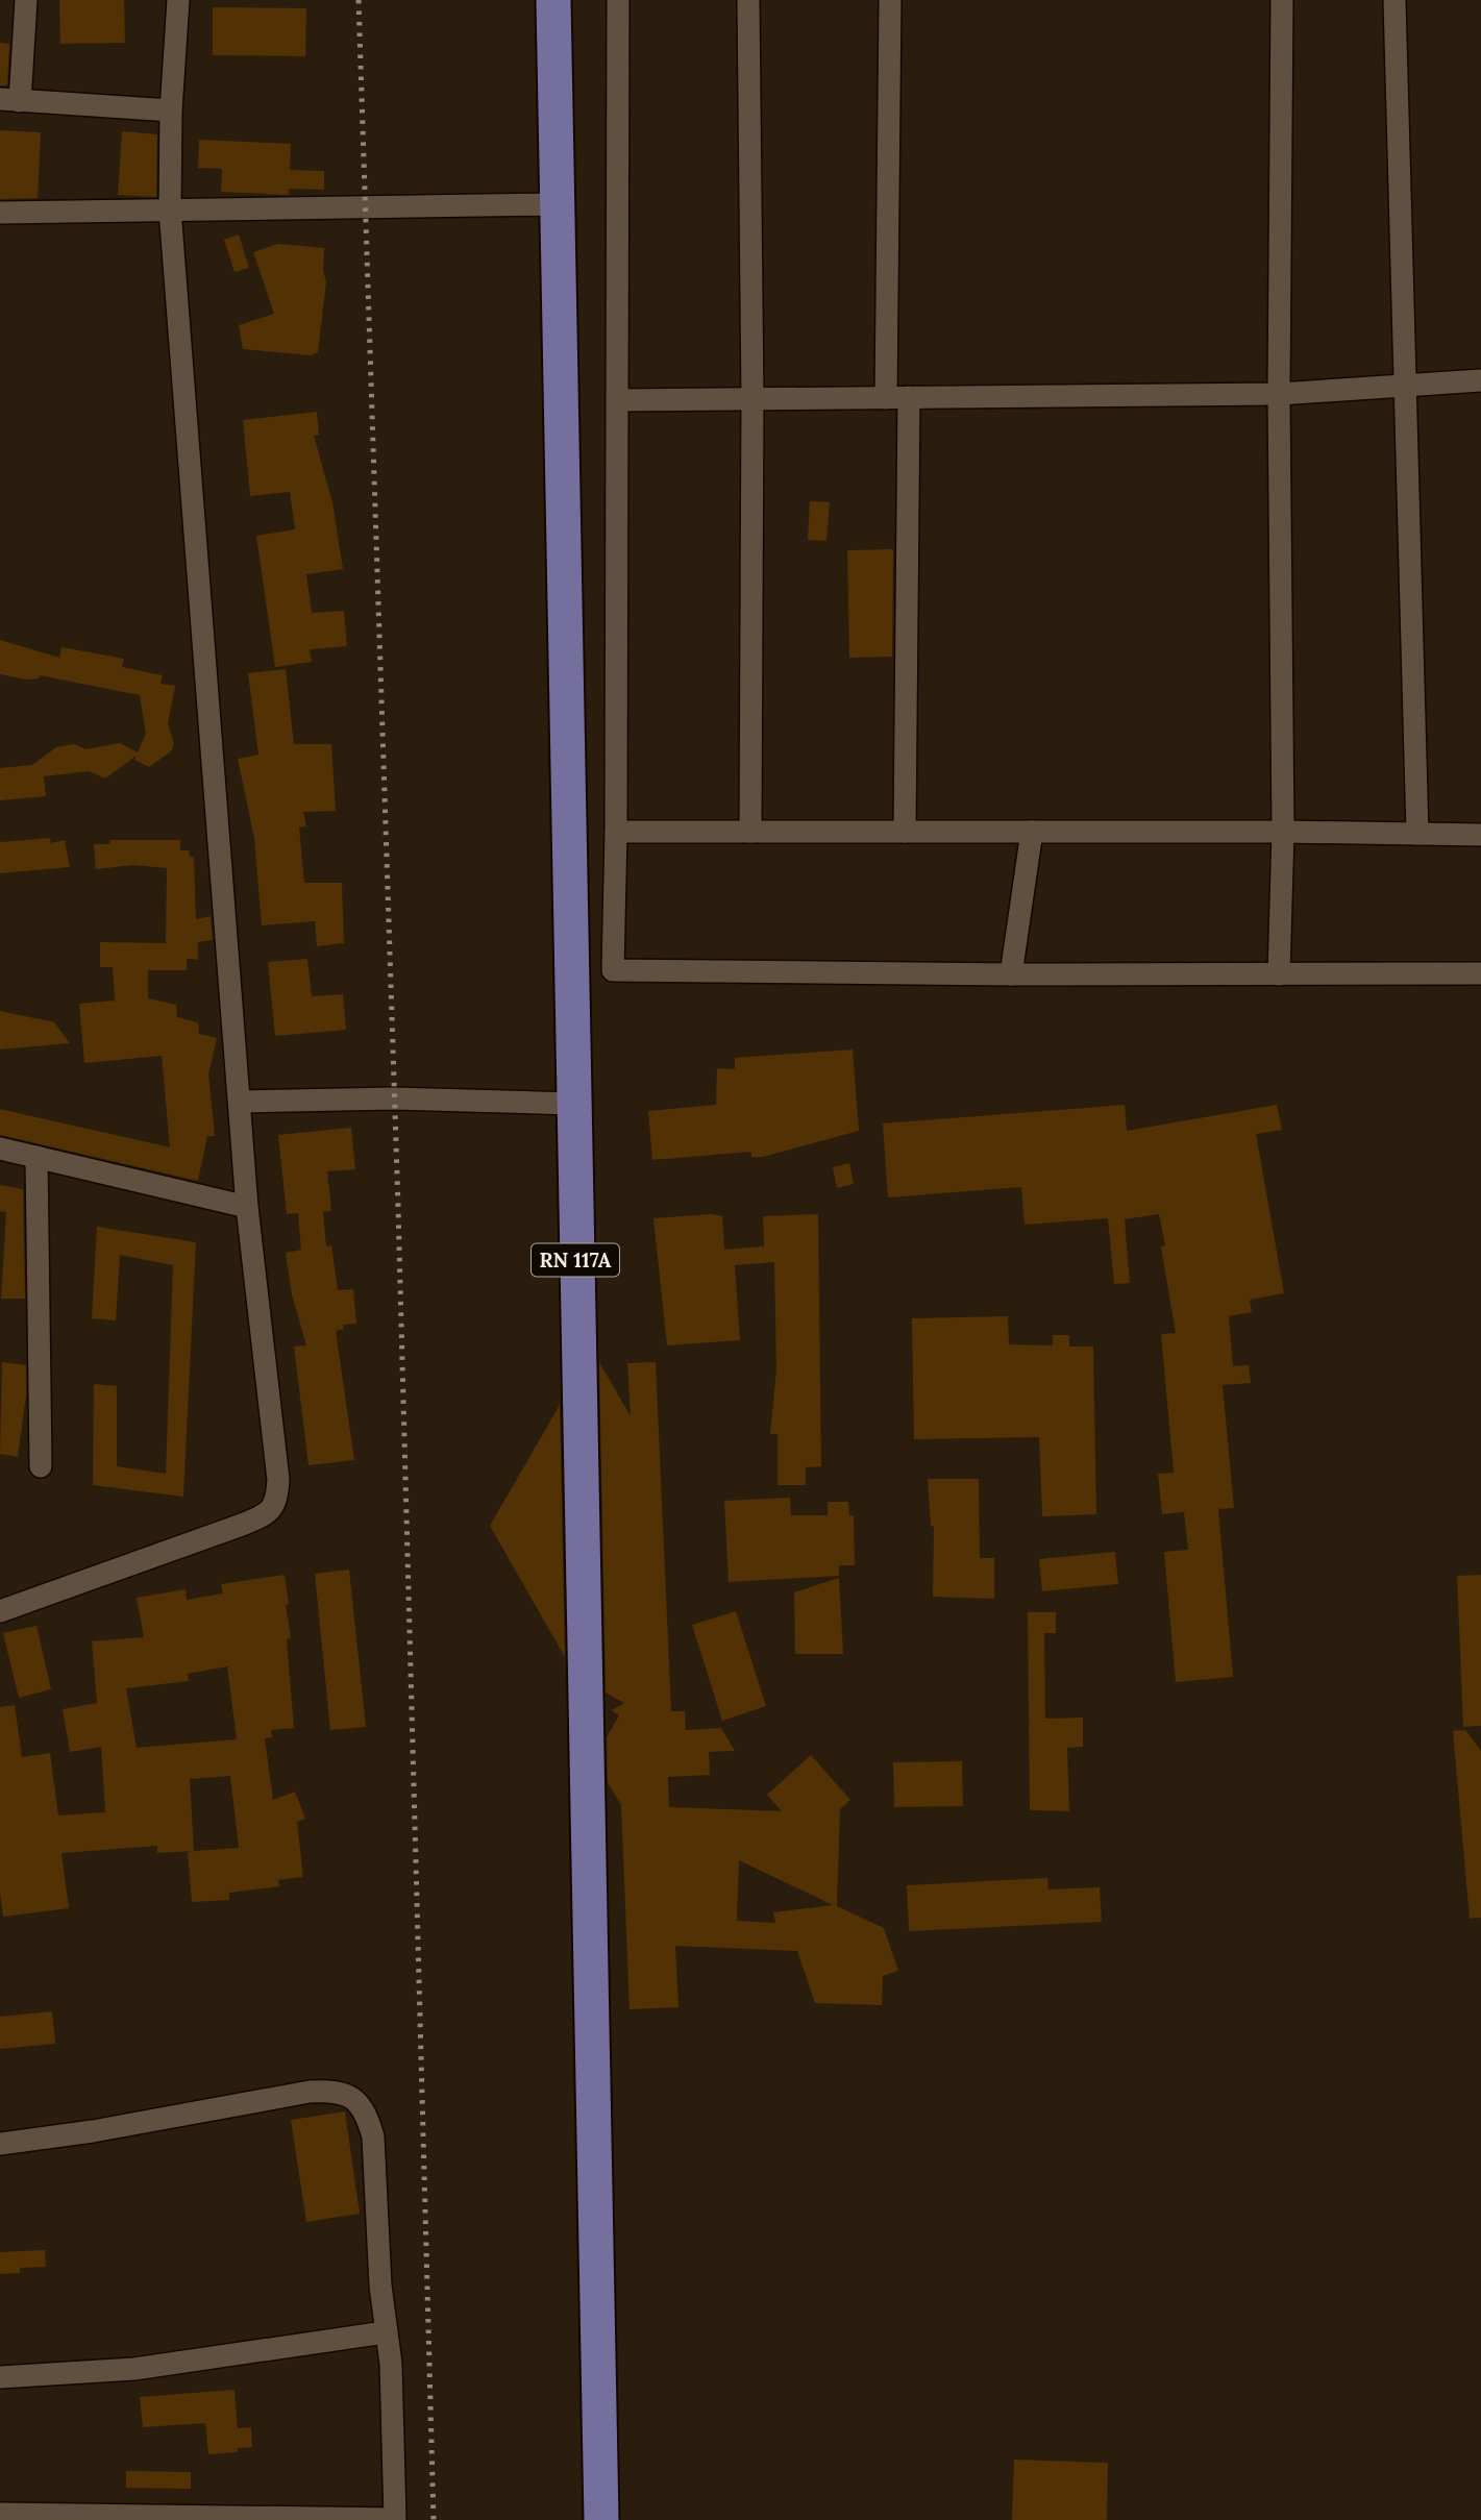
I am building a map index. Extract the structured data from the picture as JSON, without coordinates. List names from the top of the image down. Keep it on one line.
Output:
{"streets":{"main road":["RN 117A"]}}
